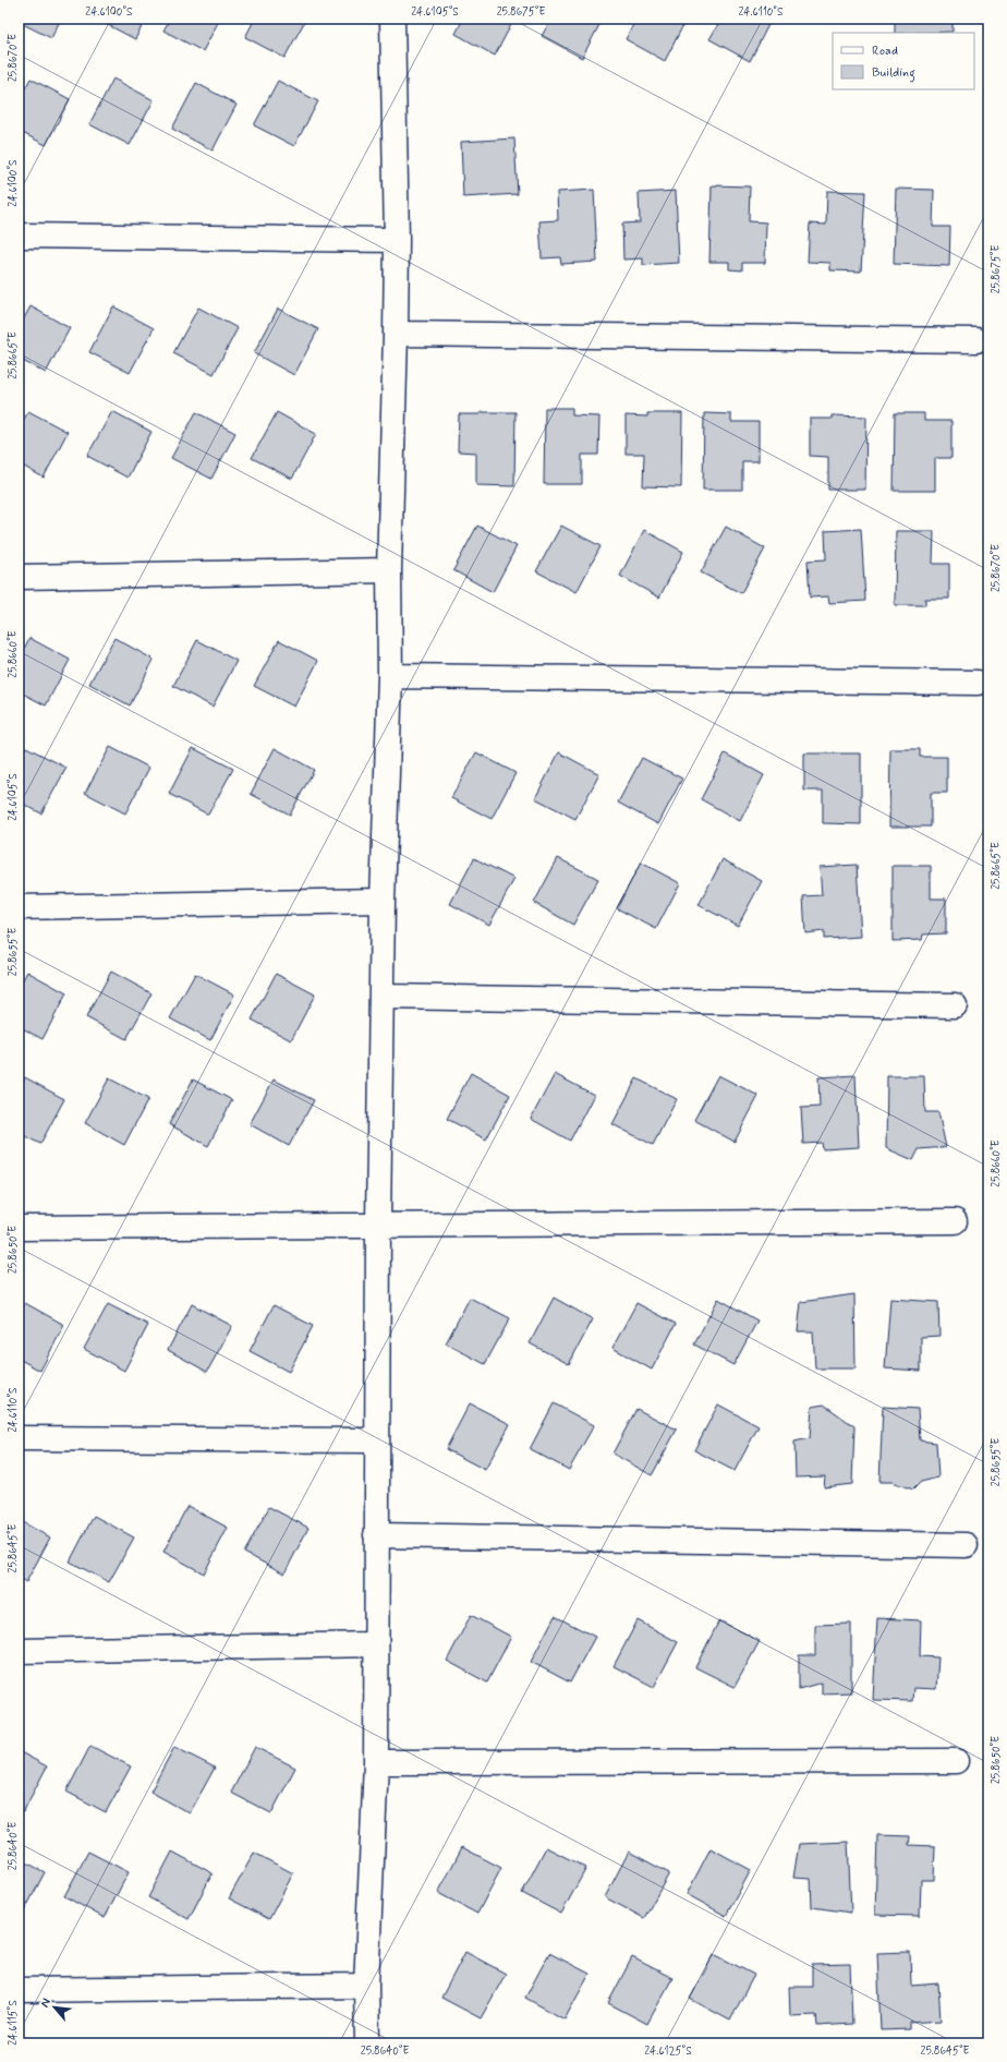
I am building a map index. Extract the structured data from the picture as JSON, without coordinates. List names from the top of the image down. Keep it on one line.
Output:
{"legend":["Road","Building"],"north":"top left","coordinates":["24.6100°S","24.6105°S","25.8675°E","24.6110°S","25.8670°E","25.8665°E","25.8660°E","25.8655°E","25.8650°E","25.8645°E","25.8640°E","24.6115°S","24.6125°S"]}
